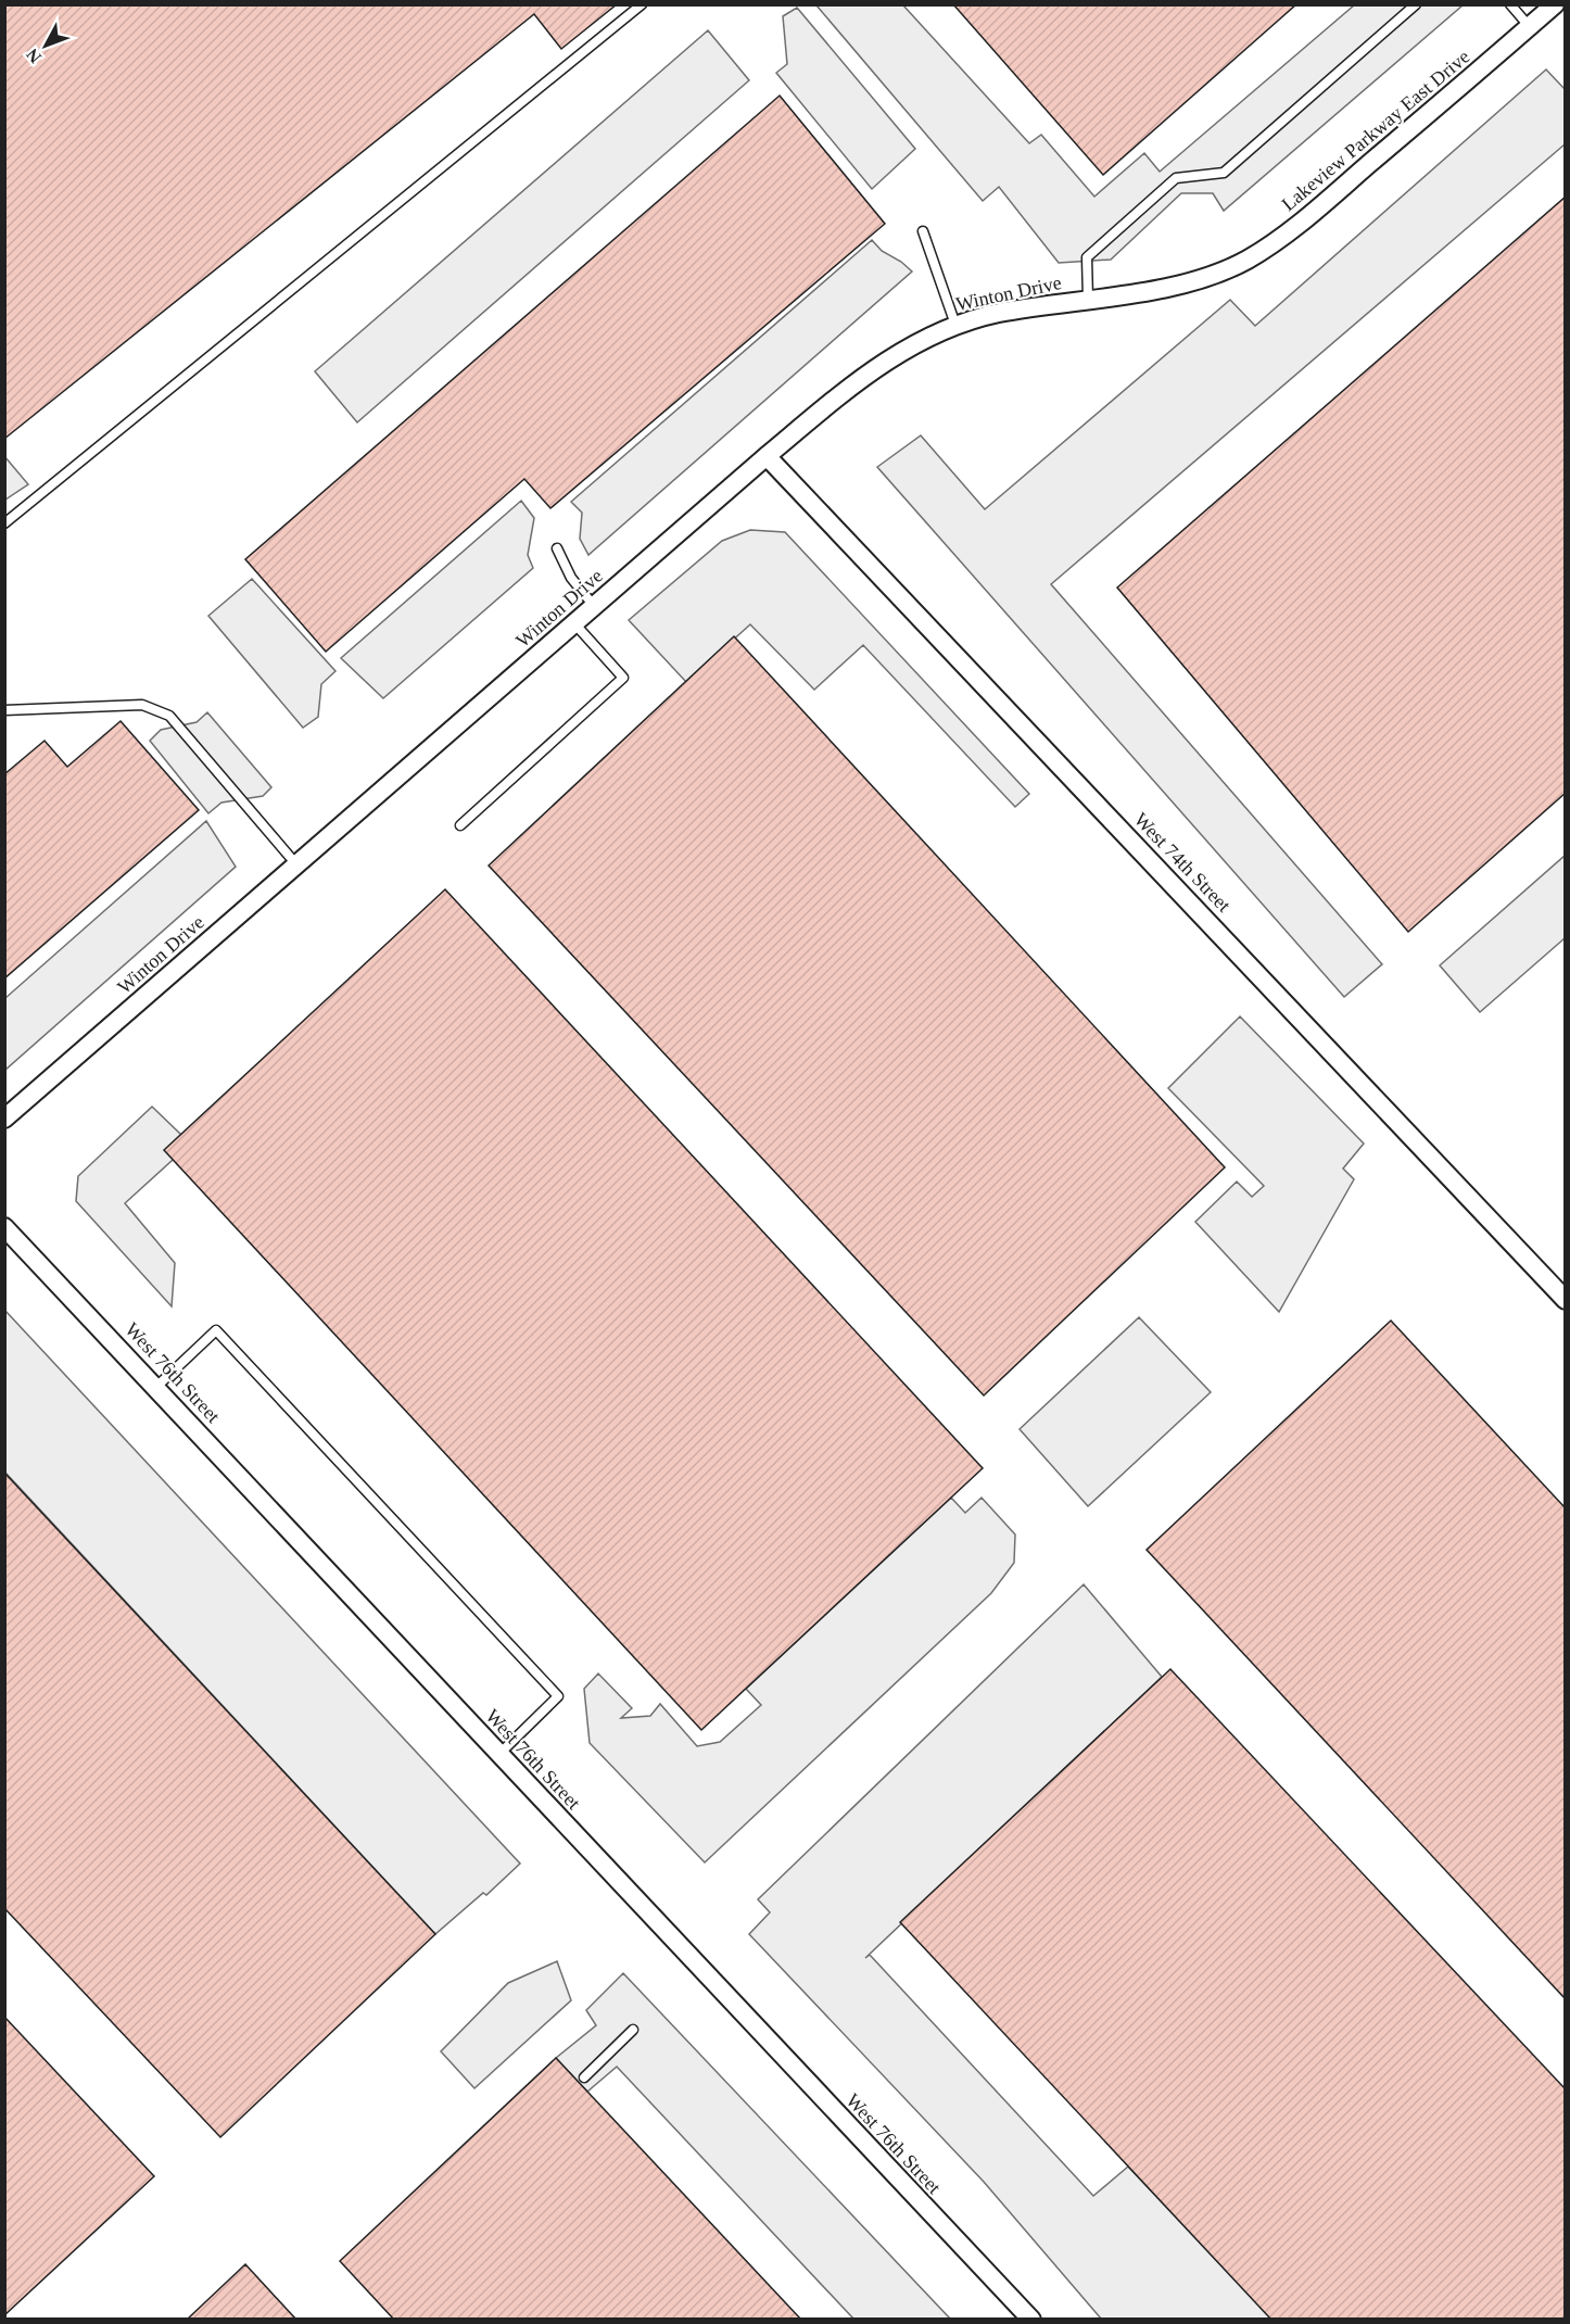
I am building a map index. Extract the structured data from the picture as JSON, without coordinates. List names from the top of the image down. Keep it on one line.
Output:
{"streets":{"street":["Lakeview Parkway East Drive","Winton Drive","West 74th Street","West 76th Street"]},"crossings":[["Lakeview Parkway East Drive","Winton Drive"],["Winton Drive","West 74th Street"]],"north":"bottom left"}
